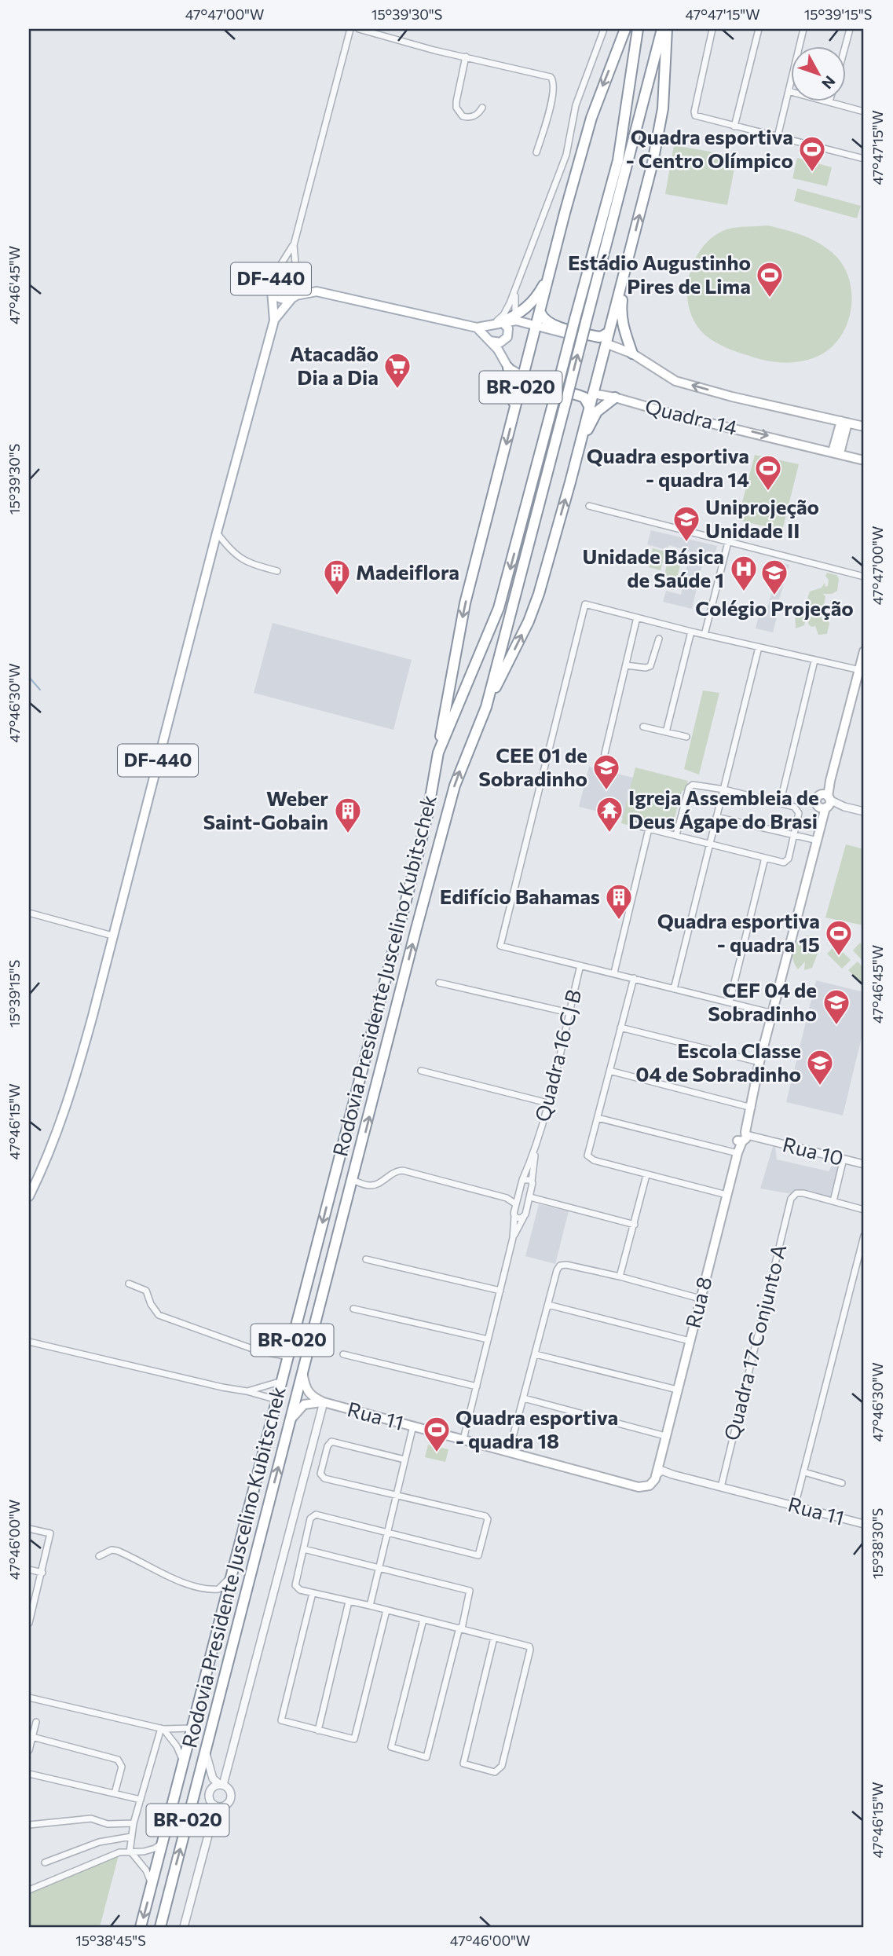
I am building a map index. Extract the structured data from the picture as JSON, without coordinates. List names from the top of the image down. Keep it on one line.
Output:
{"streets":{"highway":["BR-020","Rodovia Presidente Juscelino Kubitschek"],"main road":["DF-440","Quadra 14","Rua 8","Rua 11"],"street":["Quadra 16 CJ B","Rua 10","Quadra 17 Conjunto A"]},"crossings":[["BR-020","Quadra 14"],["BR-020","Rodovia Presidente Juscelino Kubitschek"],["Rodovia Presidente Juscelino Kubitschek","Rua 11"],["Rua 10","Rua 8"],["Quadra 17 Conjunto A","Rua 11"]],"places":{"sports":["Quadra esportiva - Centro Olímpico","Estádio Augustinho Pires de Lima","Quadra esportiva - quadra 14","Quadra esportiva - quadra 15","Quadra esportiva - quadra 18"],"supermarket":["Atacadão Dia a Dia"],"school or university":["Uniprojeção Unidade II","Colégio Projeção","CEE 01 de Sobradinho","CEF 04 de Sobradinho","Escola Classe 04 de Sobradinho"],"hospital":["Unidade Básica de Saúde 1"],"building":["Madeiflora","Weber Saint-Gobain","Edifício Bahamas"],"temple":["Igreja Assembleia de Deus Ágape do Brasi"]},"north":"bottom right","coordinates":["47°47'00\"W","15°39'30\"S","47°47'15\"W","15°39'15\"S","47°46'45\"W","47°46'30\"W","47°46'15\"W","47°46'00\"W","15°38'30\"S","15°38'45\"S"]}
